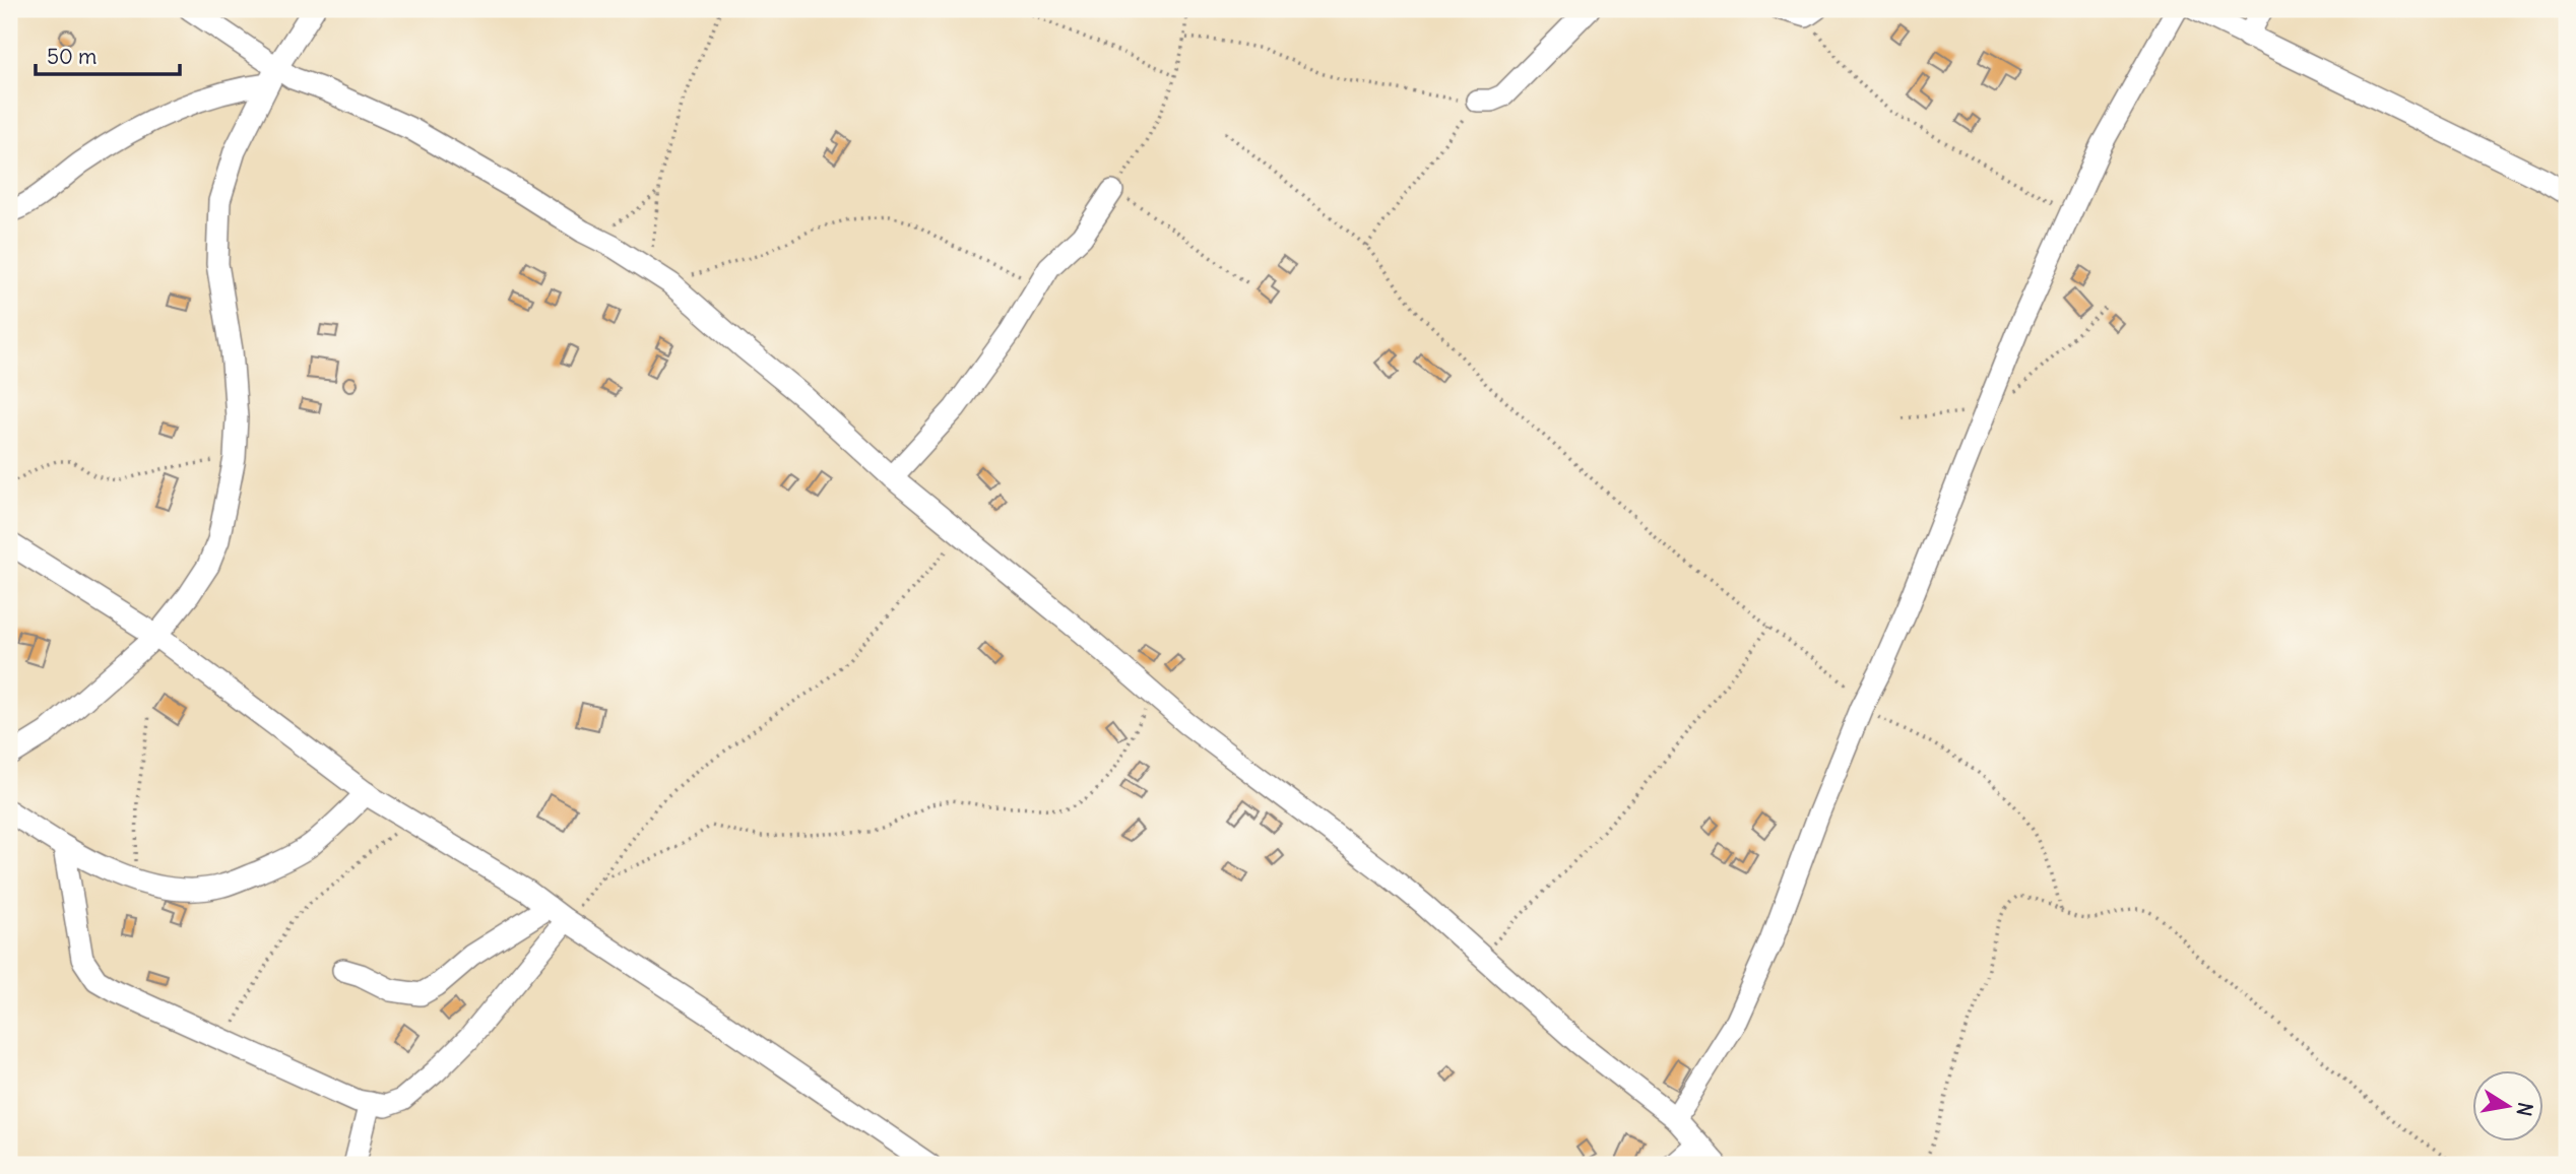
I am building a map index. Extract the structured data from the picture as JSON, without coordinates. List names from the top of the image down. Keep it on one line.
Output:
{"scale_bar":"50 m","north":"right"}
